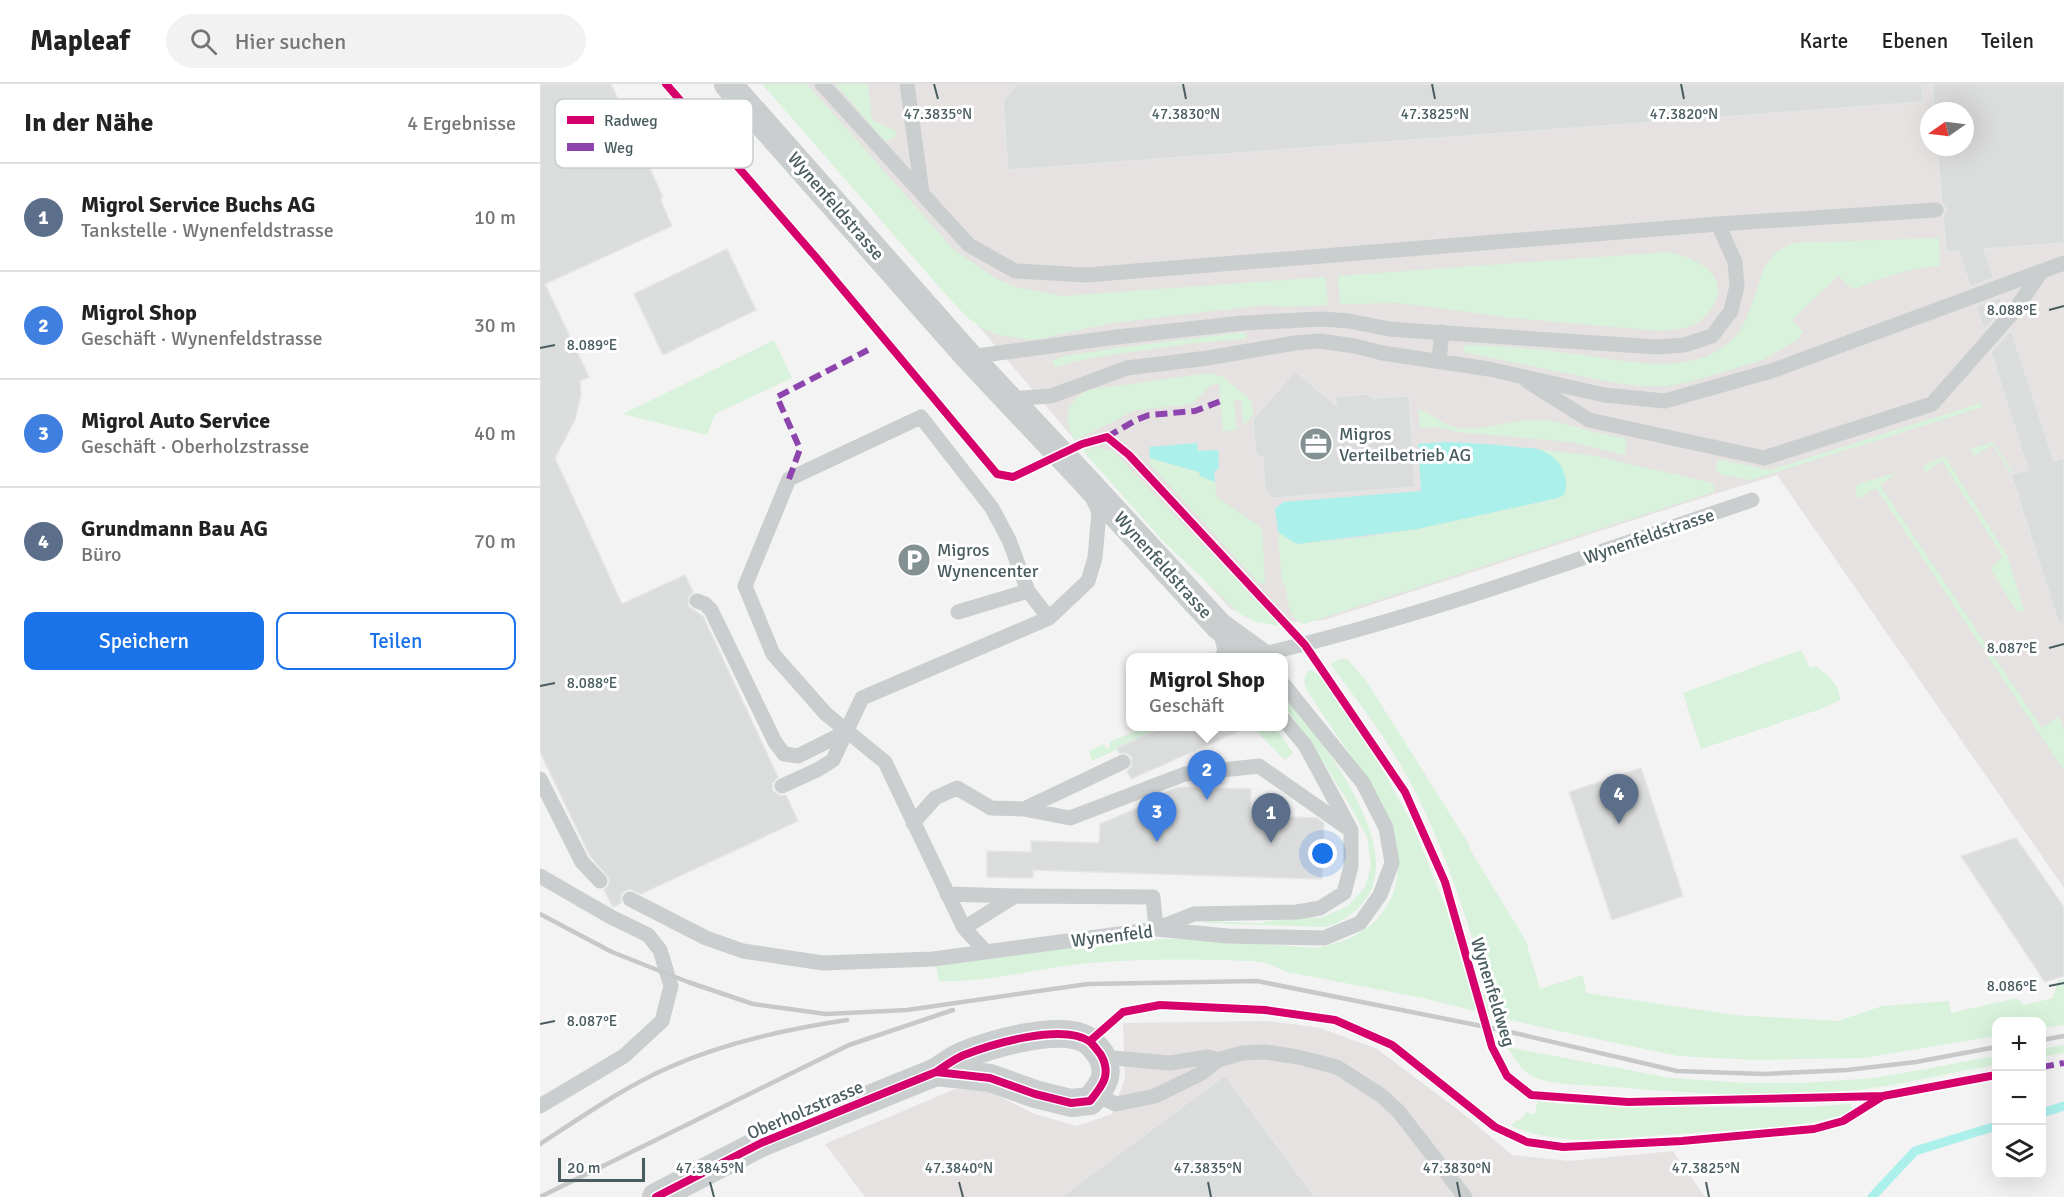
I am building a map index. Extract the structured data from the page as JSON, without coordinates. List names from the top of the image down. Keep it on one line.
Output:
{"streets":{"street":["Wynenfeldstrasse","Oberholzstrasse"],"lane":["Wynenfeld"],"cycle path":["Wynenfeldweg"]},"places":{"office":["Migros Verteilbetrieb AG"],"parking":["Migros Wynencenter"]},"legend":["Radweg","Weg"],"scale_bar":"20 m","north":"left","page":{"header":"Mapleaf","search":"Hier suchen","nav":["Karte","Ebenen","Teilen"],"heading":["In der Nähe","4 Ergebnisse"],"list":[{"mark":"1","name":"Migrol Service Buchs AG","note":"Tankstelle · Wynenfeldstrasse","value":"10 m"},{"mark":"2","name":"Migrol Shop","note":"Geschäft · Wynenfeldstrasse","value":"30 m"},{"mark":"3","name":"Migrol Auto Service","note":"Geschäft · Oberholzstrasse","value":"40 m"},{"mark":"4","name":"Grundmann Bau AG","note":"Büro","value":"70 m"}],"buttons":["Speichern","Teilen"],"popup":["Migrol Shop","Geschäft"],"pins":["2","4","3","1"],"map_buttons":["+","−"],"scale":"20 m"},"coordinates":["47.3835°N","47.3830°N","47.3825°N","47.3820°N","8.088°E","8.089°E","8.087°E","8.086°E","47.3845°N","47.3840°N"]}
